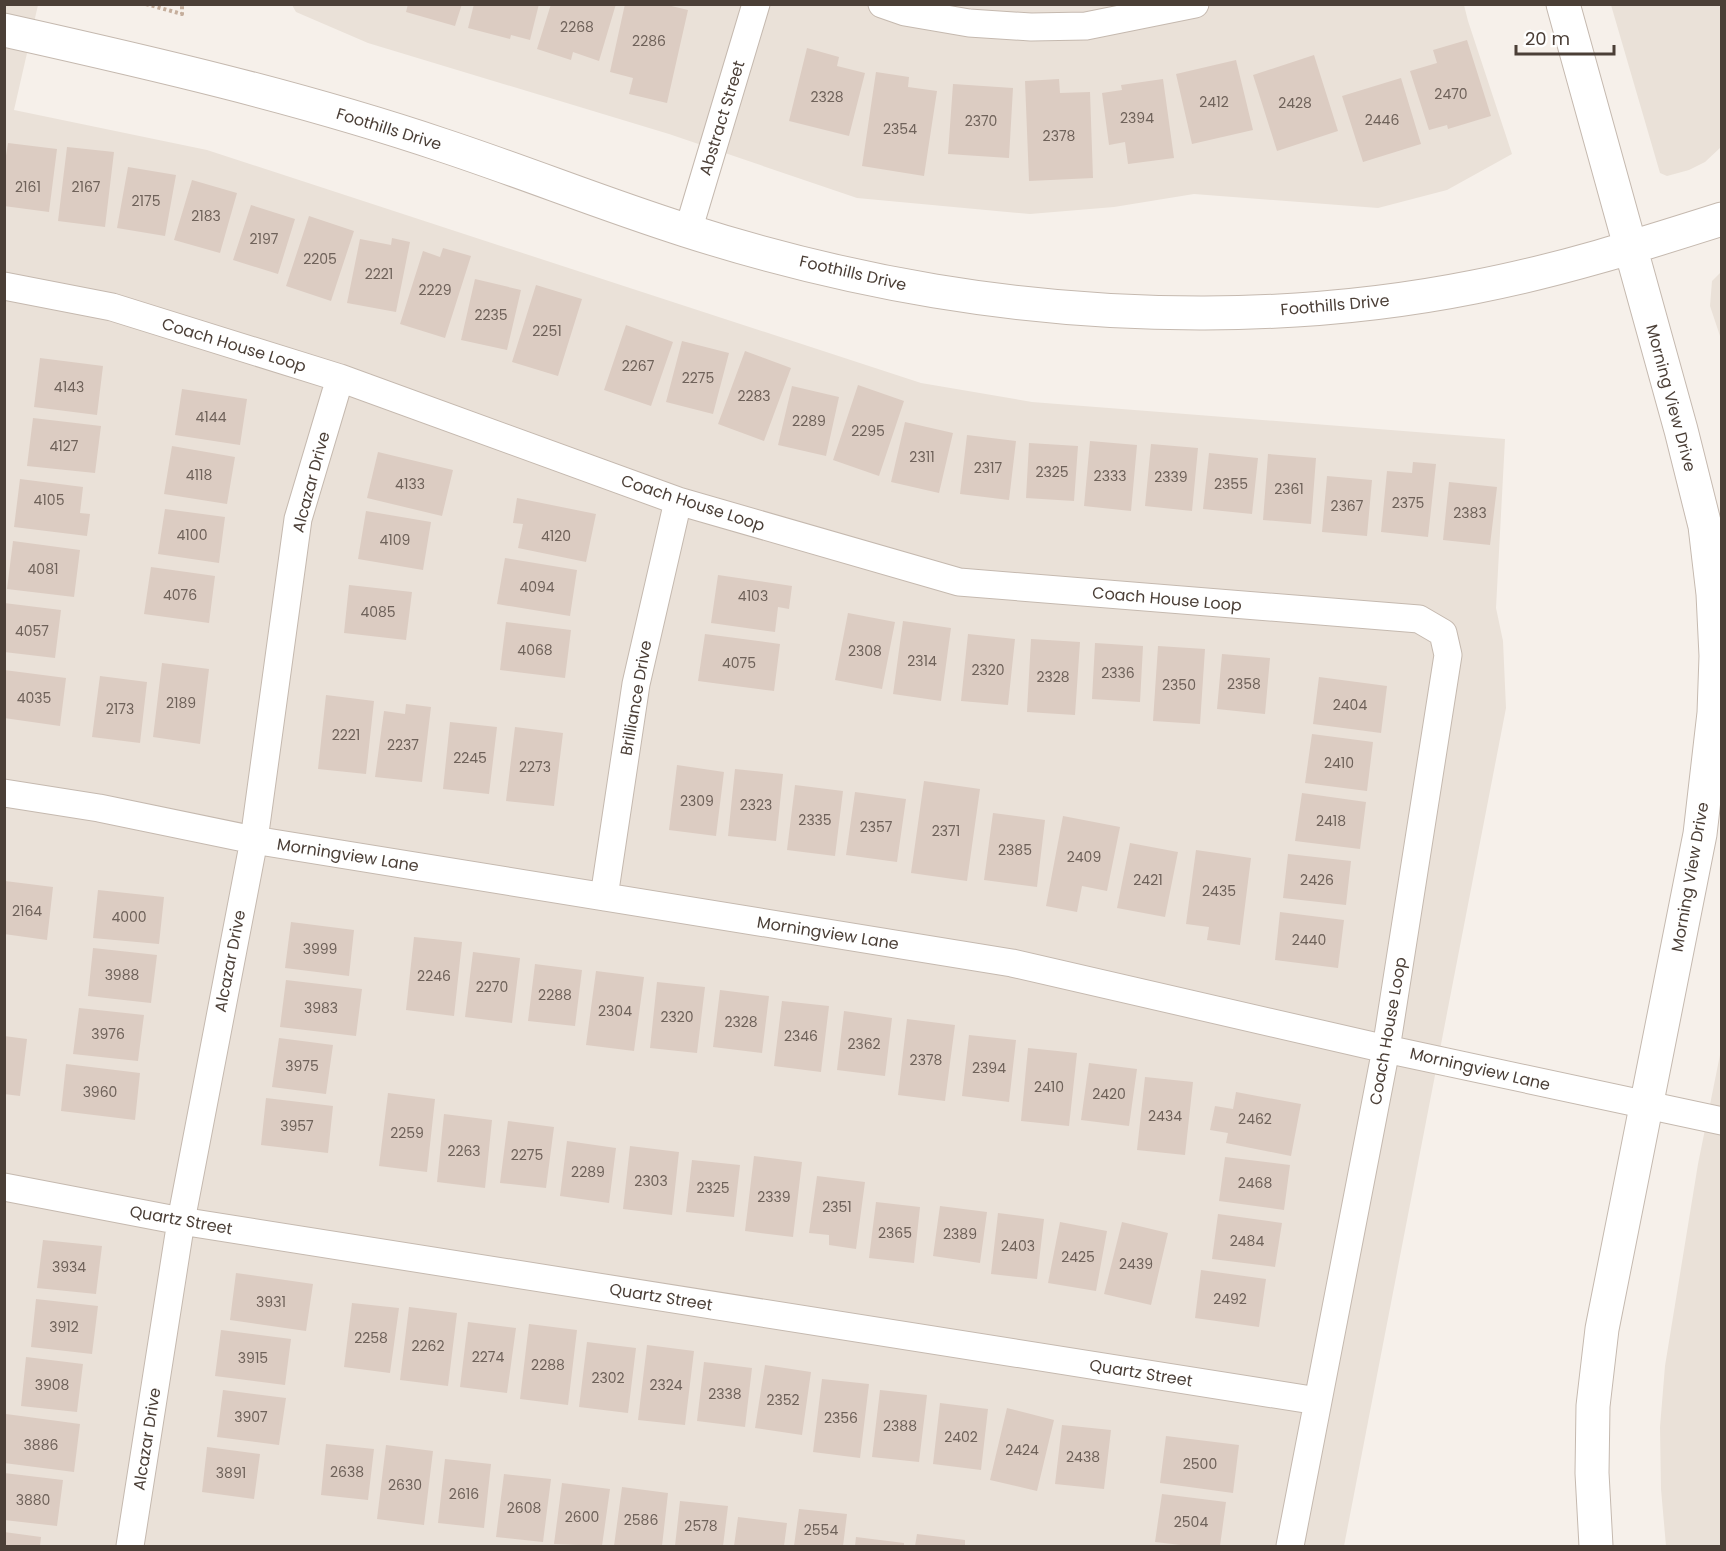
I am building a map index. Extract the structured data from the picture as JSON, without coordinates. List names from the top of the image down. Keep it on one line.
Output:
{"streets":{"street":["Abstract Street","Foothills Drive","Coach House Loop","Morning View Drive","Alcazar Drive","Brilliance Drive","Morningview Lane","Quartz Street"]},"crossings":[["Abstract Street","Foothills Drive"],["Foothills Drive","Morning View Drive"],["Coach House Loop","Alcazar Drive"],["Coach House Loop","Brilliance Drive"],["Coach House Loop","Morningview Lane"],["Coach House Loop","Quartz Street"],["Morning View Drive","Morningview Lane"],["Alcazar Drive","Morningview Lane"],["Alcazar Drive","Quartz Street"],["Brilliance Drive","Morningview Lane"]],"house_numbers":["2268","2286","2470","2328","2412","2428","2394","2446","2370","2354","2378","2161","2167","2175","2183","2197","2205","2221","2229","2235","2251","2267","2275","4143","2283","4144","2289","2295","4127","2311","2317","2325","4118","2333","2339","4133","2355","2361","4105","2375","2367","2383","4100","4120","4109","4081","4094","4076","4103","4085","4057","4068","2308","2314","4075","2320","2336","2328","2358","2350","4035","2189","2404","2173","2221","2237","2245","2410","2273","2309","2323","2335","2418","2357","2371","2385","2409","2421","2426","2435","2164","4000","2440","3999","3988","2246","2270","2288","3983","2304","2320","2328","3976","2346","2362","2378","3975","2394","2410","3960","2420","2434","2462","3957","2259","2263","2275","2289","2303","2468","2325","2339","2351","2365","2389","2484","2403","2425","2439","3934","2492","3931","3912","2258","2262","2274","3915","2288","2302","3908","2324","2338","2352","3907","2356","2388","2402","3886","2424","2438","2500","2638","3891","2630","2616","3880","2608","2600","2586","2504","2578","2554"],"scale_bar":"20 m"}
